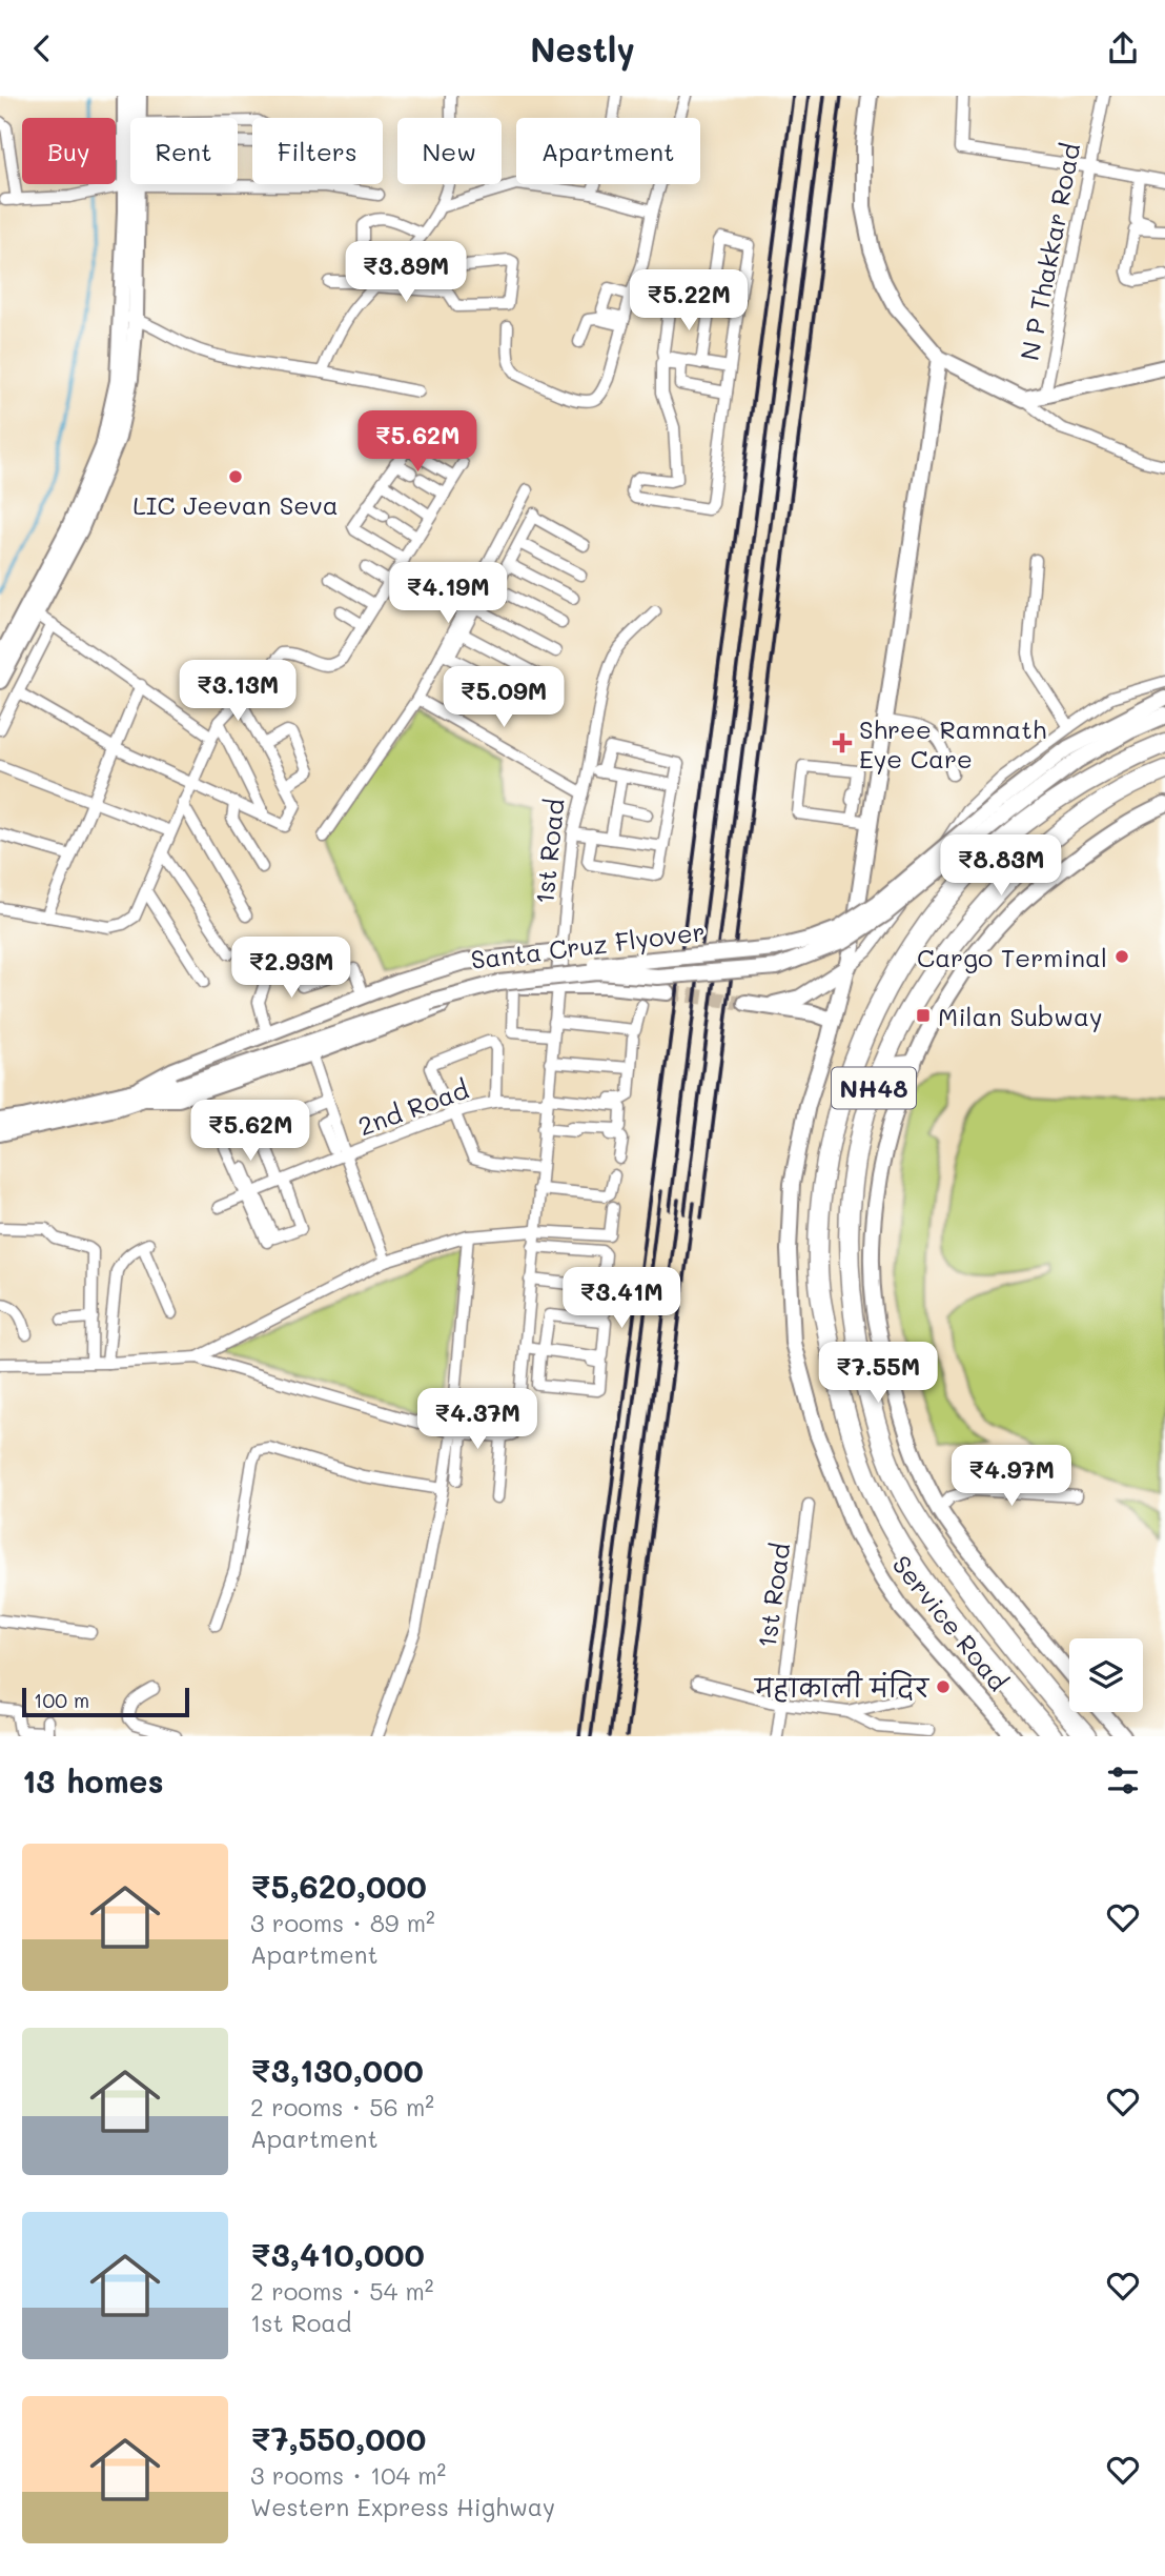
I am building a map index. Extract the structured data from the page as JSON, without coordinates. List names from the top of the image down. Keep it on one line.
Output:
{"streets":{"highway":["NH48"],"street":["N P Thakkar Road","1st Road","Santa Cruz Flyover","2nd Road","Service Road"]},"crossings":[["1st Road","2nd Road"]],"places":{"other":["LIC Jeevan Seva","Cargo Terminal","महाकाली मंदिर"],"health":["Shree Ramnath Eye Care"],"transit":["Milan Subway"]},"scale_bar":"100 m","page":{"header":"Nestly","chip":["Buy","Rent","Filters","New","Apartment"],"price":["₹3.89M","₹5.22M","₹5.62M","₹4.19M","₹3.13M","₹5.09M","₹8.83M","₹2.93M","₹5.62M","₹3.41M","₹7.55M","₹4.37M","₹4.97M"],"scale":"100 m","heading":"13 homes","list":[{"name":"₹5,620,000","note":"3 rooms · 89 m² · Apartment"},{"name":"₹3,130,000","note":"2 rooms · 56 m² · Apartment"},{"name":"₹3,410,000","note":"2 rooms · 54 m² · 1st Road"},{"name":"₹7,550,000","note":"3 rooms · 104 m² · Western Express Highway"}]}}
